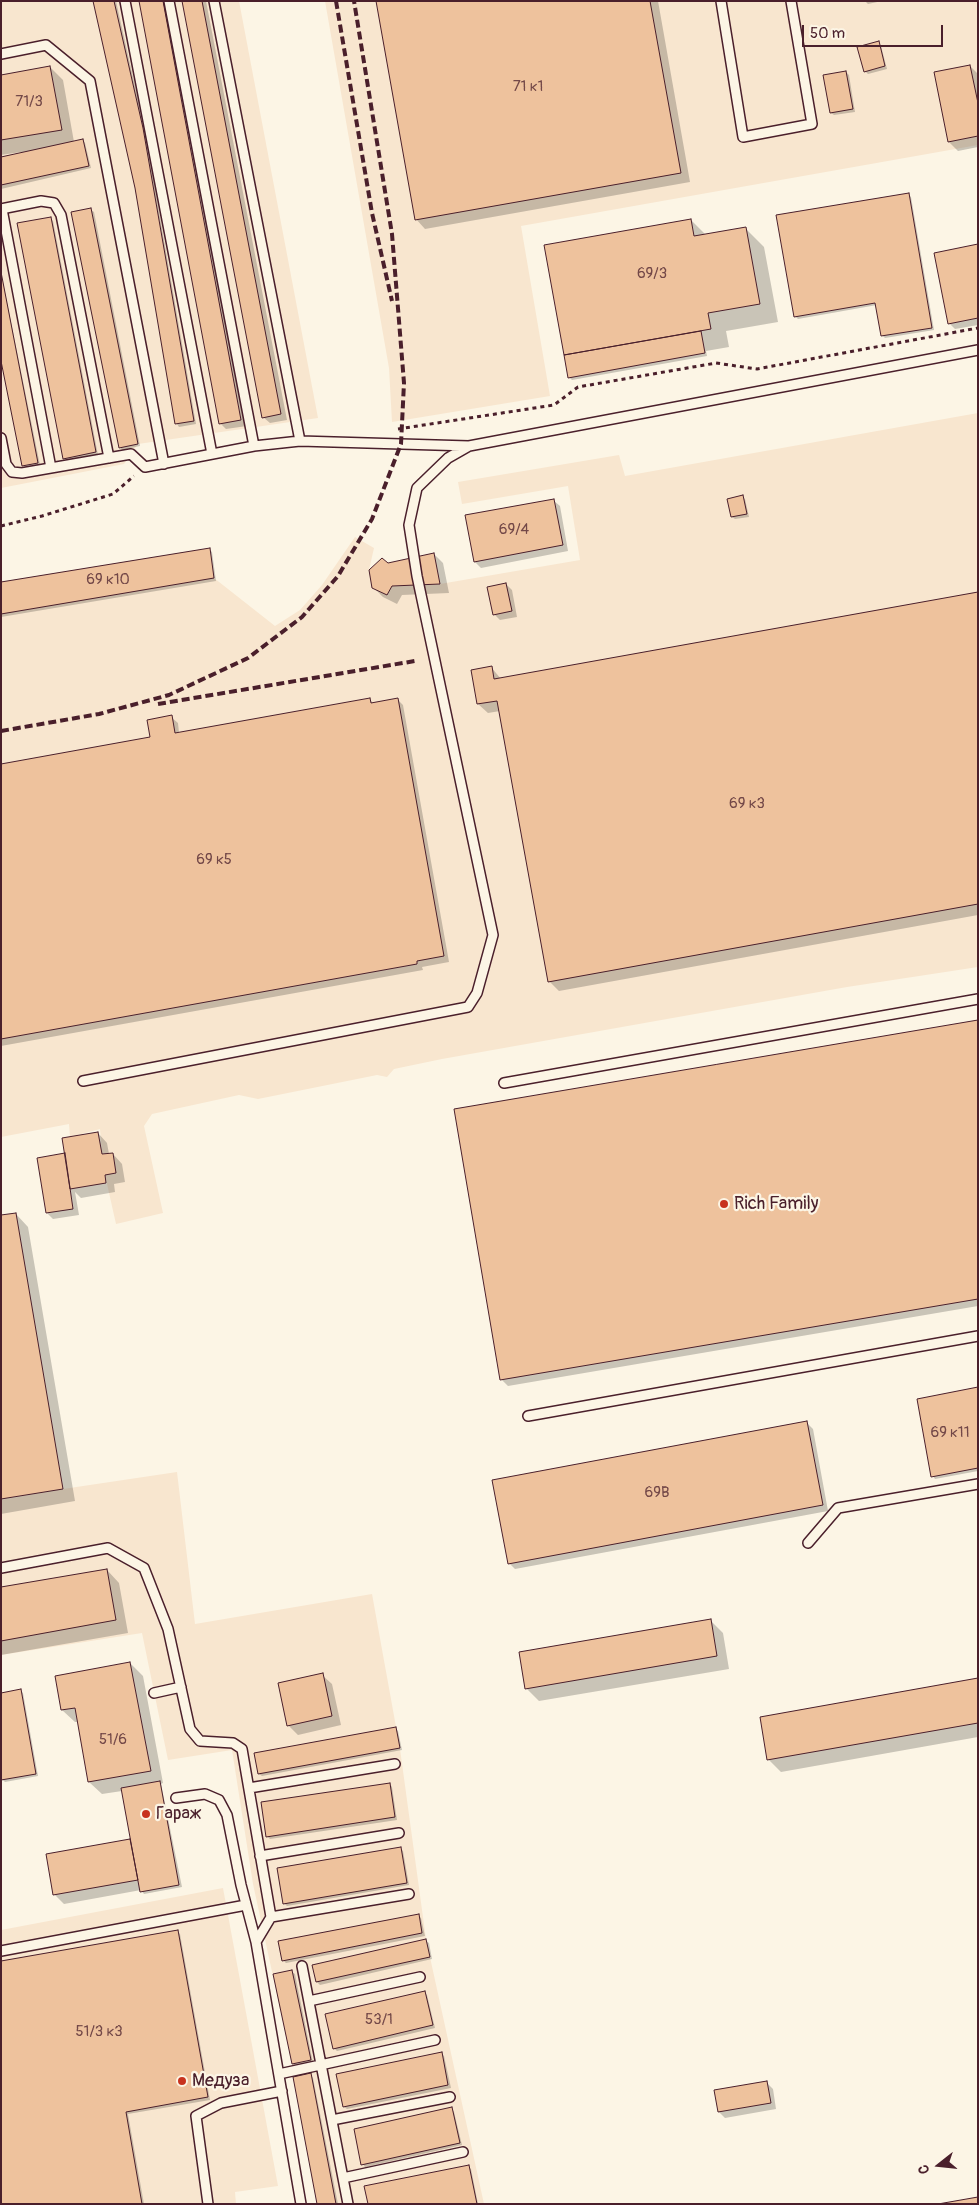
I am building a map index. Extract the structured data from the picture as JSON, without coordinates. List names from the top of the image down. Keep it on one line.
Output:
{"places":["Rich Family","Гараж","Медуза"],"house_numbers":["71 к1","71/3","69/3","69/4","69 к10","69 к3","69 к5","69 к11","69В","51/6","53/1","51/3 к3"],"scale_bar":"50 m","north":"left"}
